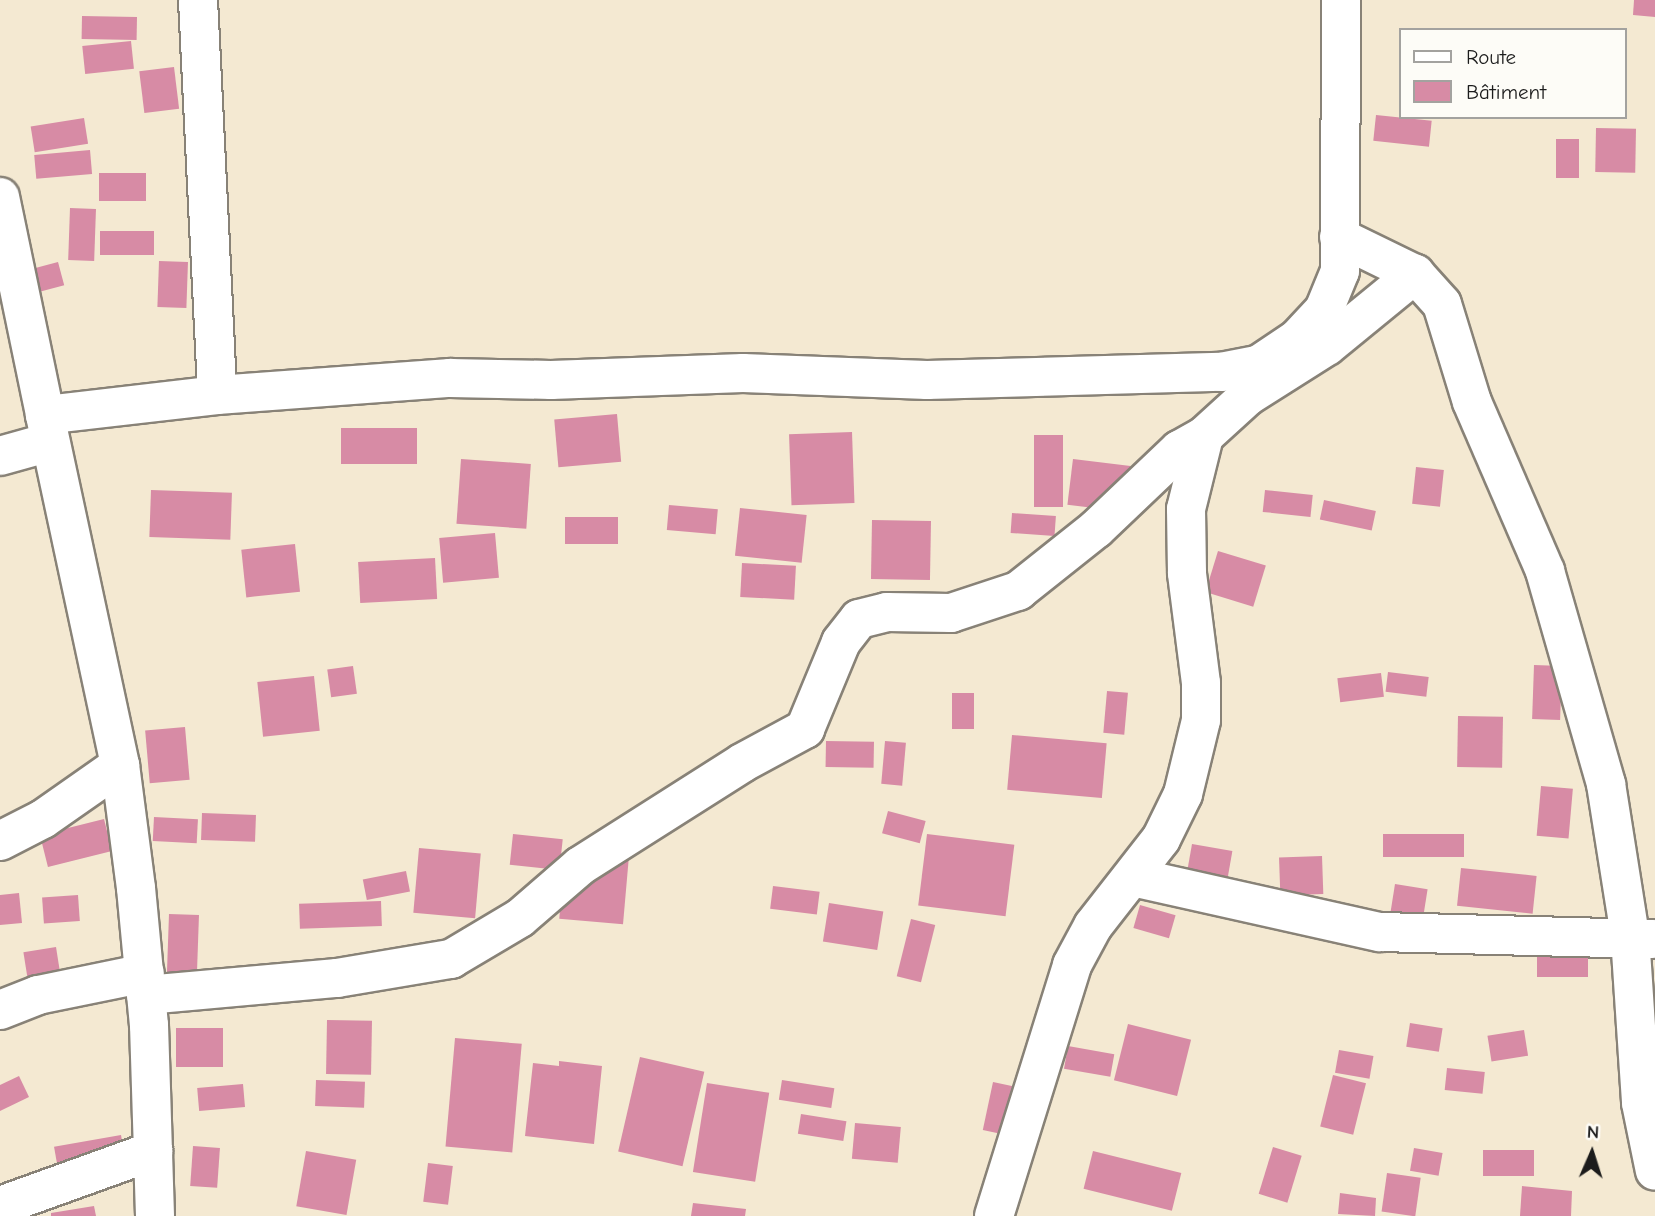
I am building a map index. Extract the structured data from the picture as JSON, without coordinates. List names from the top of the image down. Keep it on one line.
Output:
{"legend":["Route","Bâtiment"],"north":"top"}
